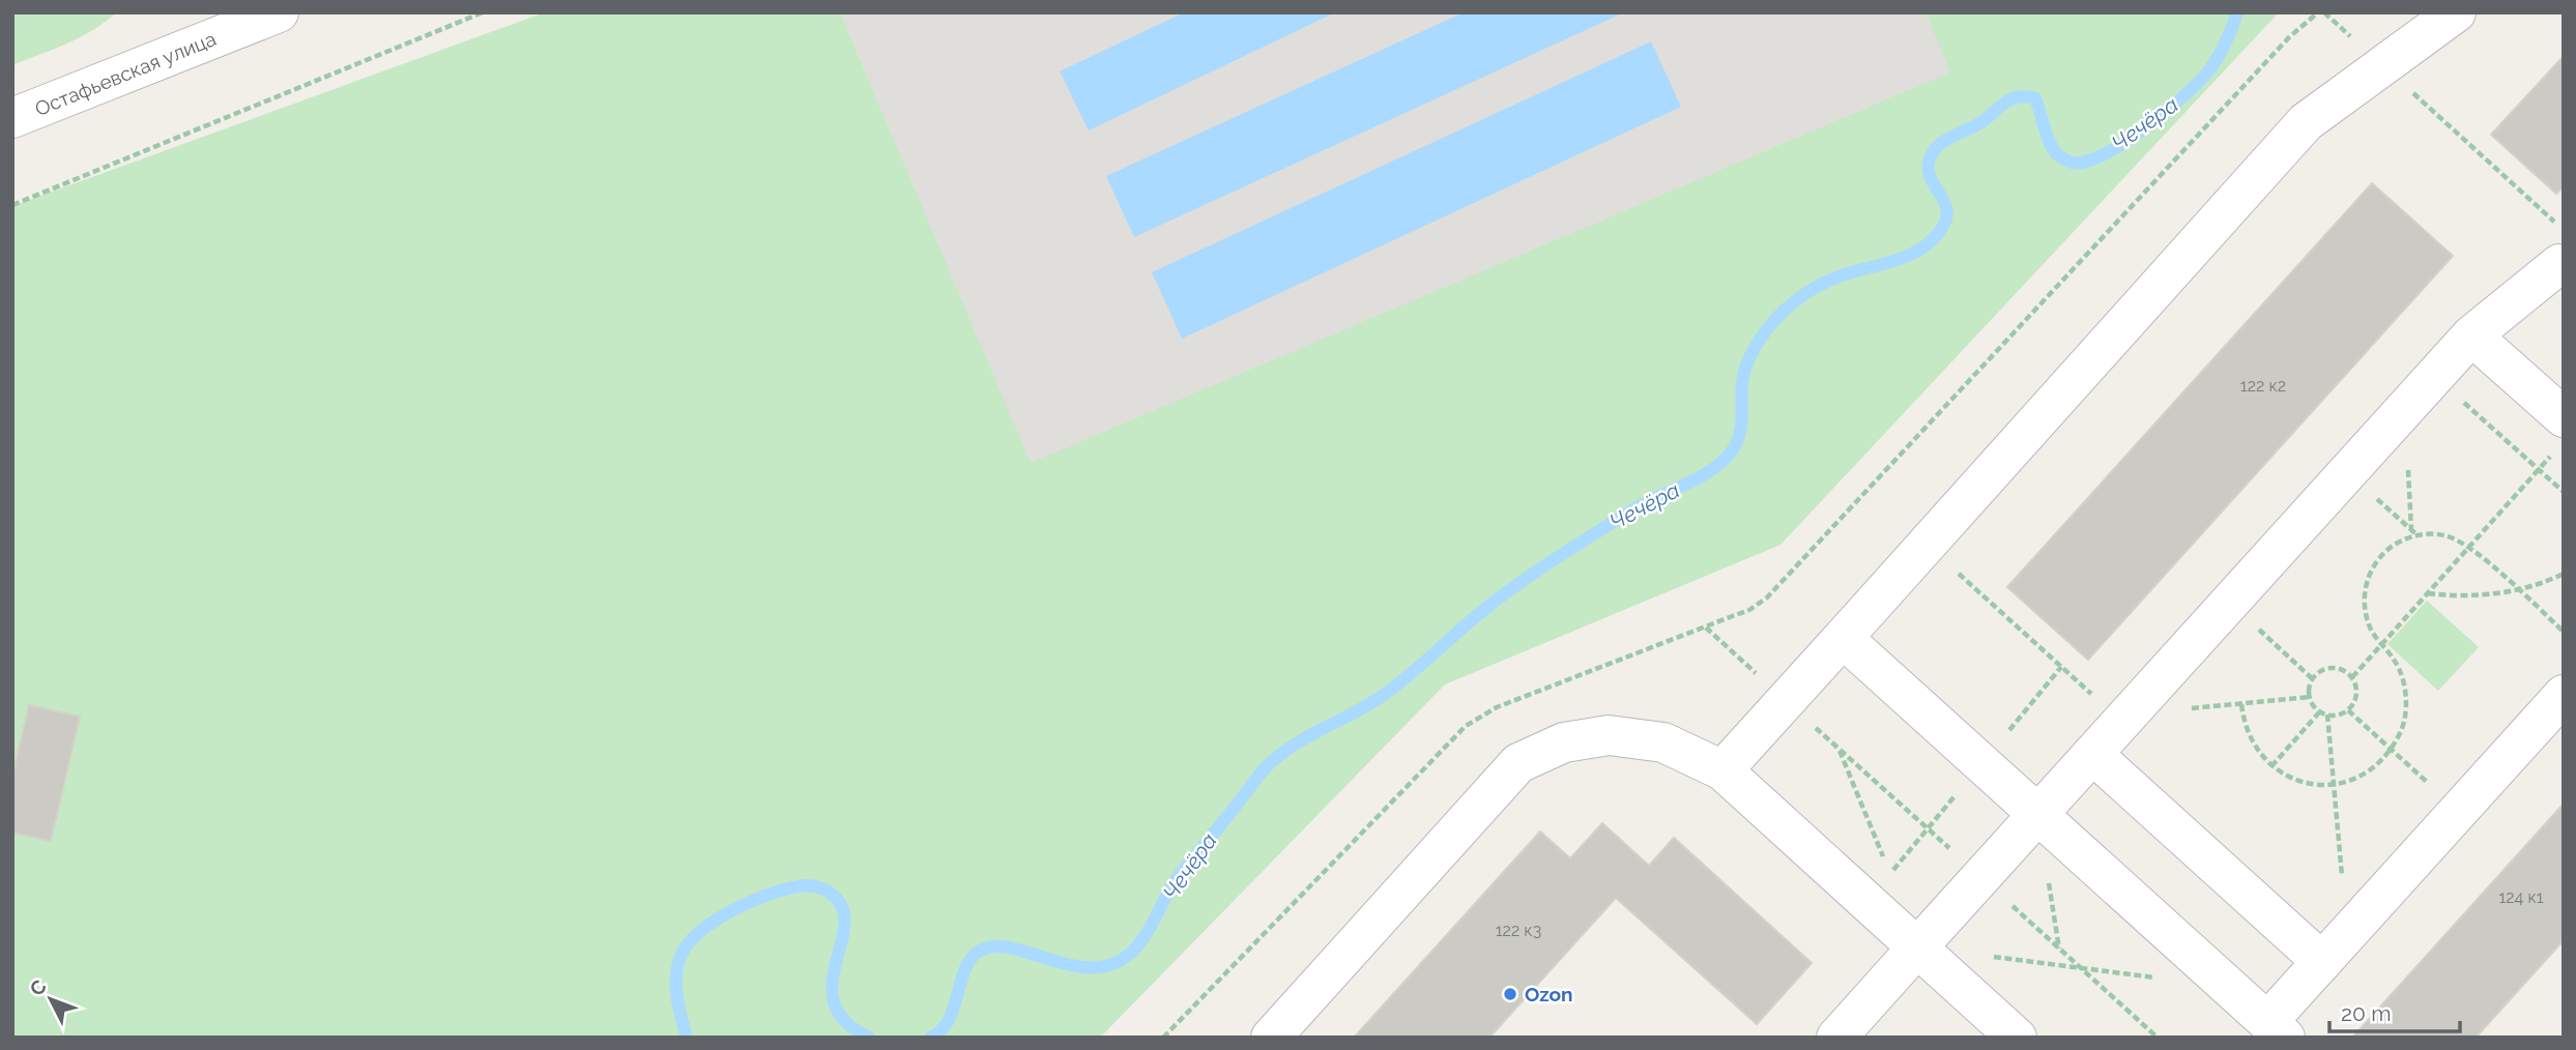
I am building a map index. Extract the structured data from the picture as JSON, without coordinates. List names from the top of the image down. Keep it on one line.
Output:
{"streets":{"street":["Остафьевская улица"]},"water":["Чечёра"],"places":["Ozon"],"house_numbers":["122 к2","124 к1","122 к3"],"scale_bar":"20 m","north":"top left"}
